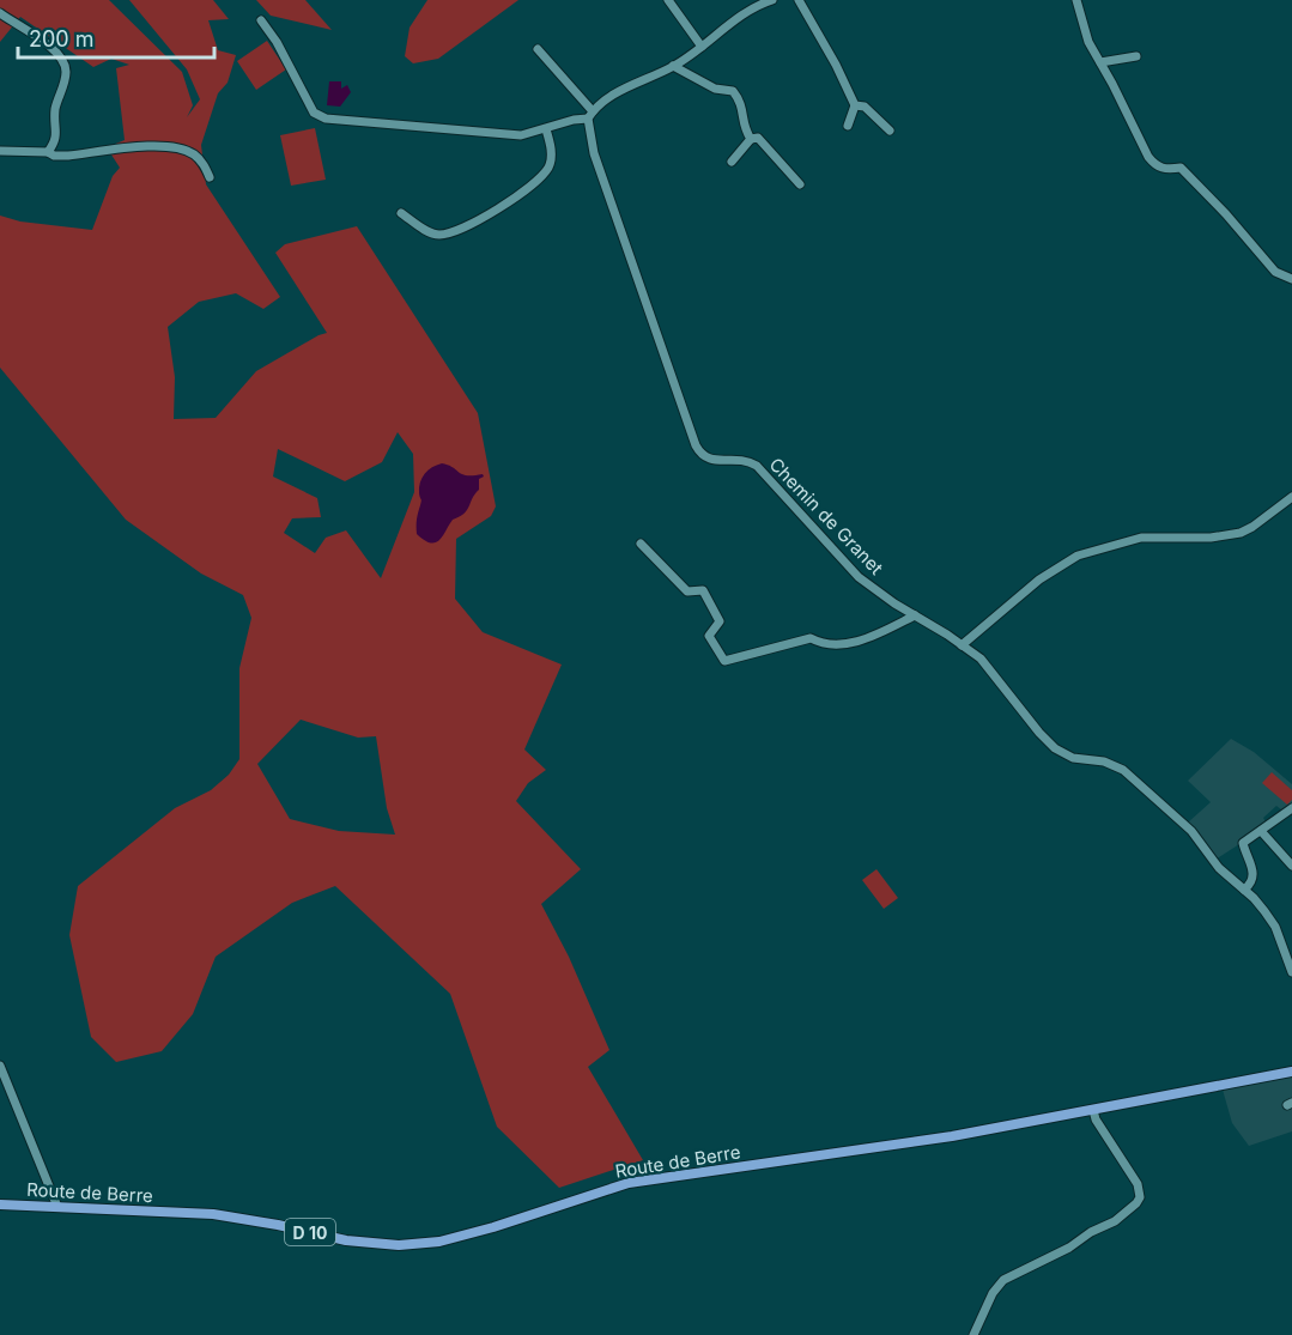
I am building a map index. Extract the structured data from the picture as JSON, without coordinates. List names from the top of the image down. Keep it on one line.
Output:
{"streets":{"main road":["Route de Berre","D 10"],"street":["Chemin de Granet"]},"scale_bar":"200 m"}
